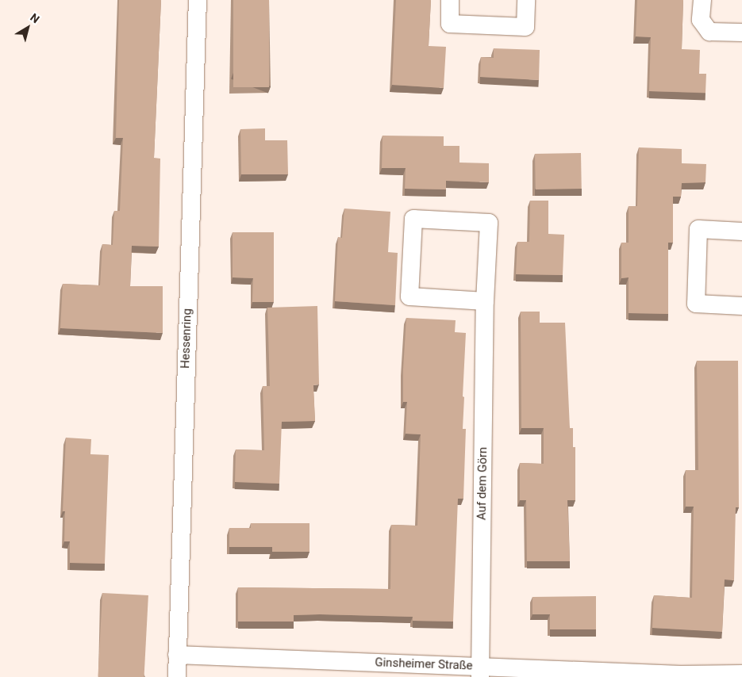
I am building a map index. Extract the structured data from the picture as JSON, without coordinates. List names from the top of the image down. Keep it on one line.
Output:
{"streets":{"street":["Hessenring","Auf dem Görn","Ginsheimer Straße"]},"crossings":[["Hessenring","Ginsheimer Straße"],["Auf dem Görn","Ginsheimer Straße"]],"north":"top right"}
